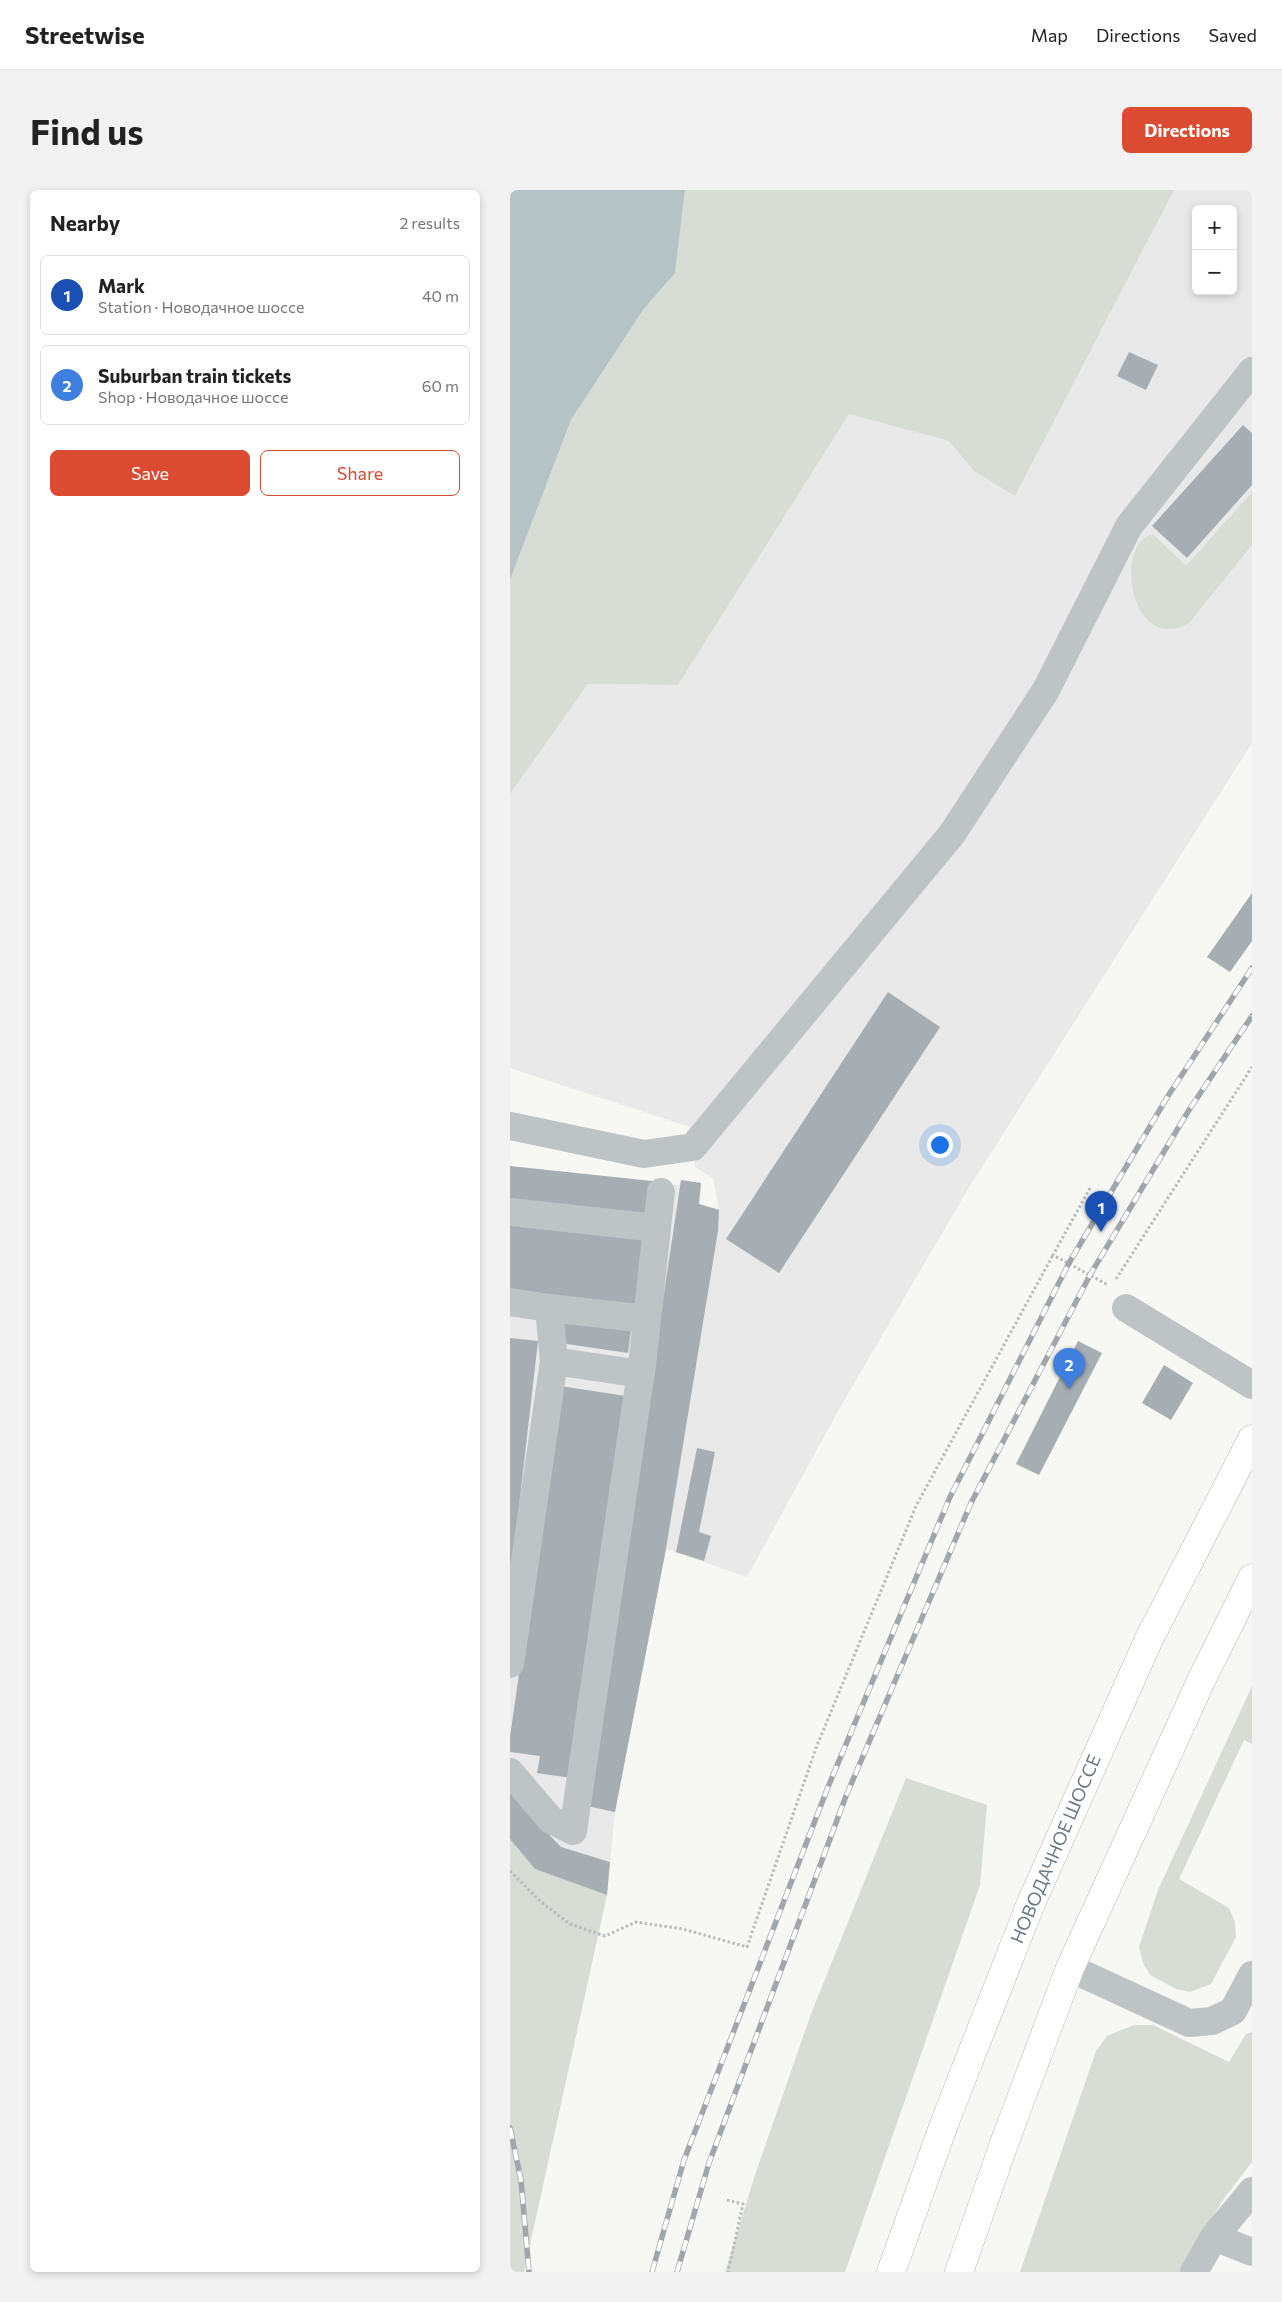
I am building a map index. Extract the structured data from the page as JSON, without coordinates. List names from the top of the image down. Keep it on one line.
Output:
{"streets":{"main road":["НОВОДАЧНОЕ ШОССЕ"]},"page":{"header":"Streetwise","nav":["Map","Directions","Saved"],"buttons":["Directions",["Save","Share"]],"title":"Find us","heading":["Nearby","2 results"],"map_buttons":["+","−"],"list":[{"mark":"1","name":"Mark","note":"Station · Новодачное шоссе","value":"40 m"},{"mark":"2","name":"Suburban train tickets","note":"Shop · Новодачное шоссе","value":"60 m"}],"pins":["1","2"]}}
